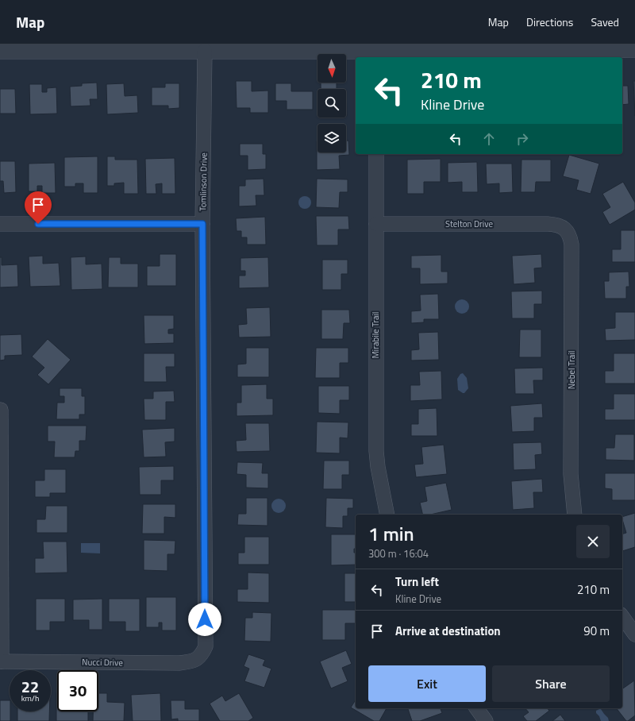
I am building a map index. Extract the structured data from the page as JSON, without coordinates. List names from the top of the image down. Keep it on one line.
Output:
{"streets":{"street":["Tomlinson Drive","Stelton Drive","Mirabile Trail","Nebel Trail","Nucci Drive"]},"crossings":[["Tomlinson Drive","Nucci Drive"],["Stelton Drive","Mirabile Trail"],["Stelton Drive","Nebel Trail"]],"north":"bottom","page":{"header":"Map","nav":["Map","Directions","Saved"],"turn":["210 m","Kline Drive"],"heading":["1 min","300 m · 16:04"],"list":[{"name":"Turn left","note":"Kline Drive","value":"210 m"},{"name":"Arrive at destination","value":"90 m"}],"buttons":["Exit","Share"],"speed":"22 km/h","limit":"30"}}
